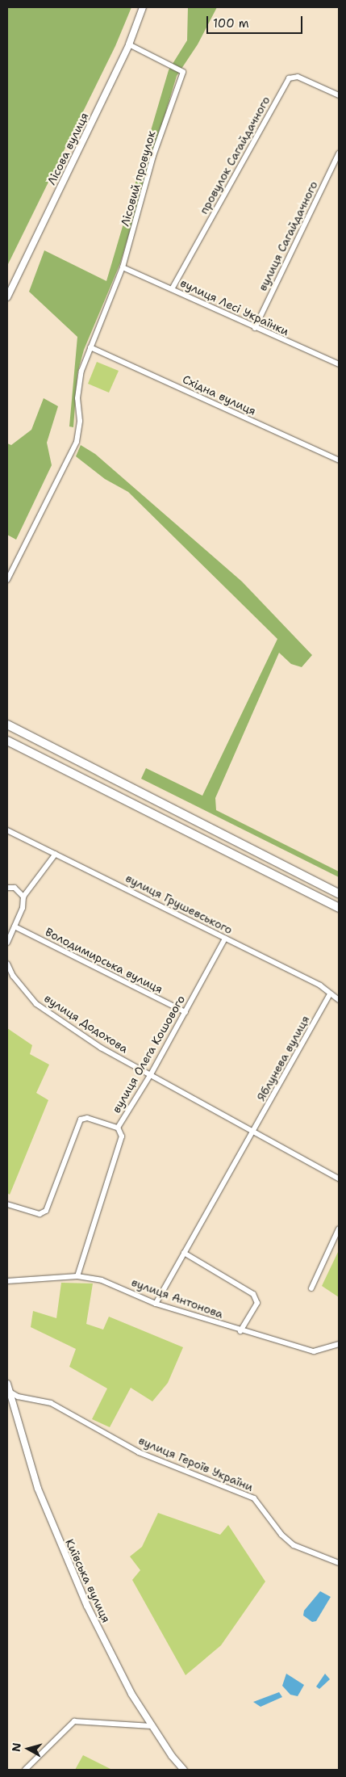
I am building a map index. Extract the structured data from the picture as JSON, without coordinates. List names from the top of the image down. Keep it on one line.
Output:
{"streets":{"street":["Лісова вулиця","провулок Сагайдачного","Лісовий провулок","вулиця Сагайдачного","вулиця Лесі Українки","Східна вулиця","вулиця Грушевського","Володимирська вулиця","вулиця Додохова","вулиця Олега Кошового","Яблунева вулиця","вулиця Антонова","вулиця Героїв України","Київська вулиця"]},"crossings":[["Лісова вулиця","Лісовий провулок"],["провулок Сагайдачного","вулиця Лесі Українки"],["Лісовий провулок","вулиця Лесі Українки"],["Лісовий провулок","Східна вулиця"],["вулиця Сагайдачного","вулиця Лесі Українки"],["вулиця Грушевського","вулиця Олега Кошового"],["вулиця Грушевського","Яблунева вулиця"],["Володимирська вулиця","вулиця Олега Кошового"],["вулиця Додохова","вулиця Олега Кошового"],["вулиця Додохова","Яблунева вулиця"],["вулиця Олега Кошового","вулиця Антонова"],["вулиця Героїв України","Київська вулиця"]],"scale_bar":"100 m","north":"left"}
